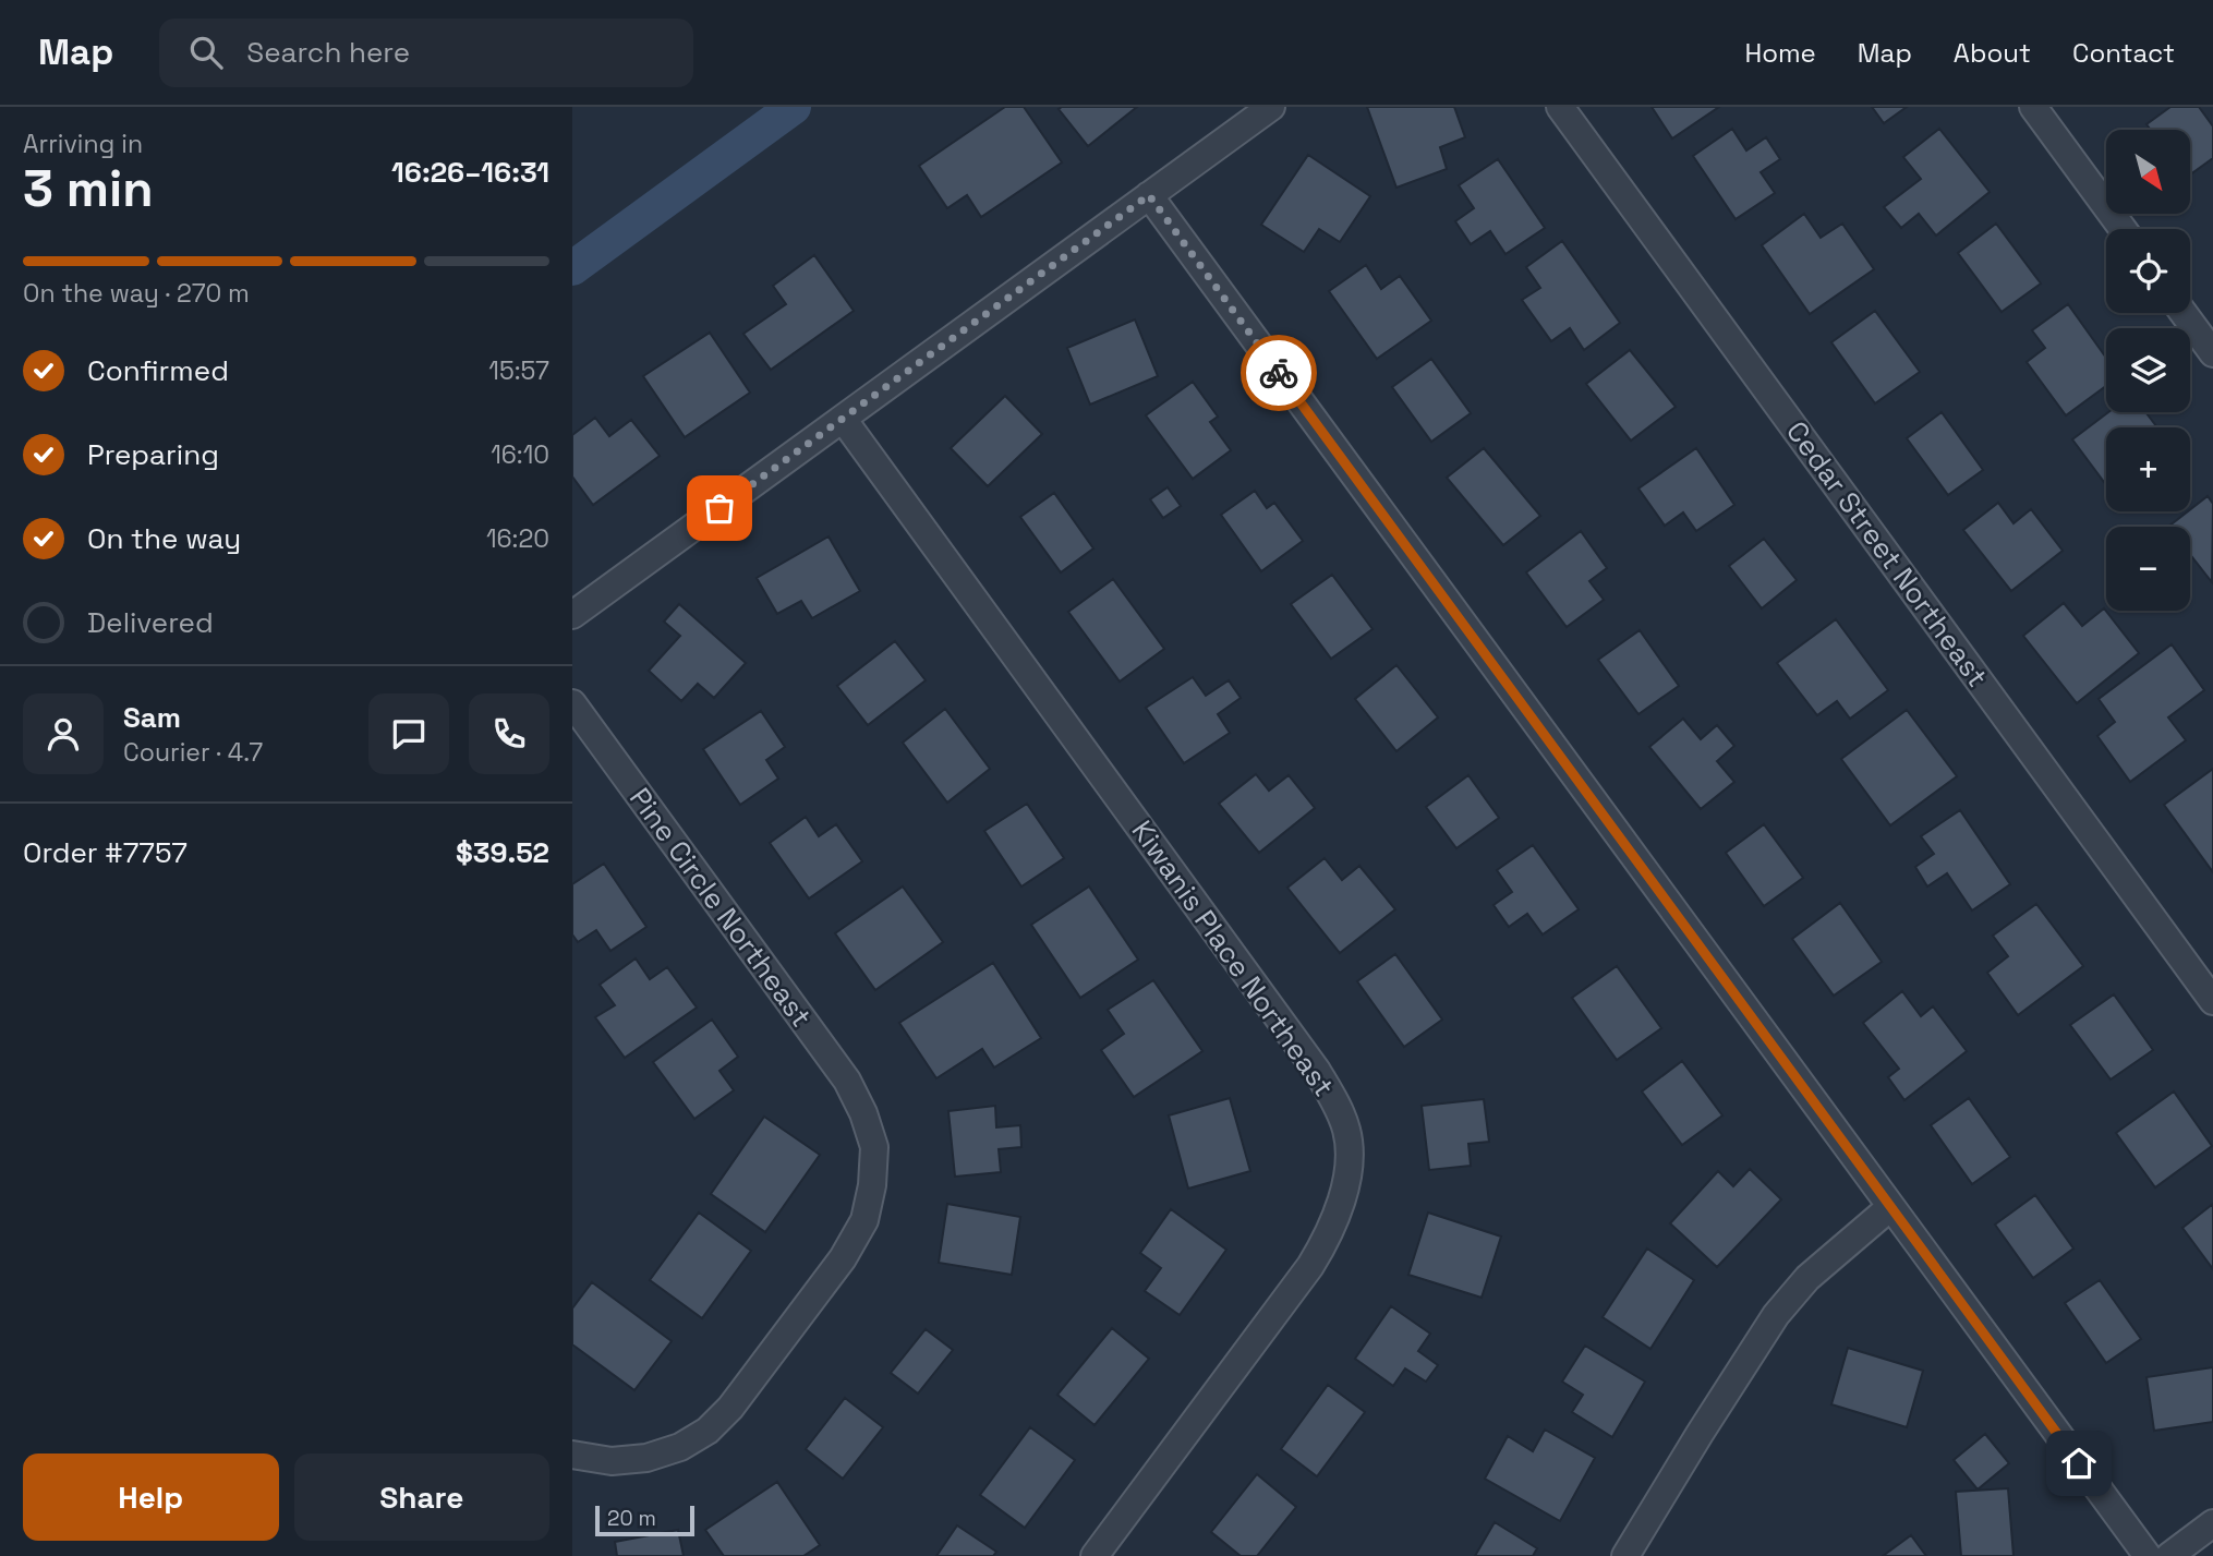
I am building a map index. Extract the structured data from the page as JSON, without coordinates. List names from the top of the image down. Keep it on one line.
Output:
{"streets":{"street":["Cedar Street Northeast","Pine Circle Northeast","Kiwanis Place Northeast"]},"scale_bar":"20 m","north":"bottom right","page":{"header":"Map","search":"Search here","nav":["Home","Map","About","Contact"],"heading":["3 min","Arriving in","16:26–16:31"],"panel":["Sam","Courier · 4.7","Order #7757","$39.52"],"map_buttons":["+","−"],"bar":"On the way · 270 m","list":[["Confirmed","15:57"],["Preparing","16:10"],["On the way","16:20"],"Delivered"],"buttons":["Help","Share"],"scale":"20 m"}}
